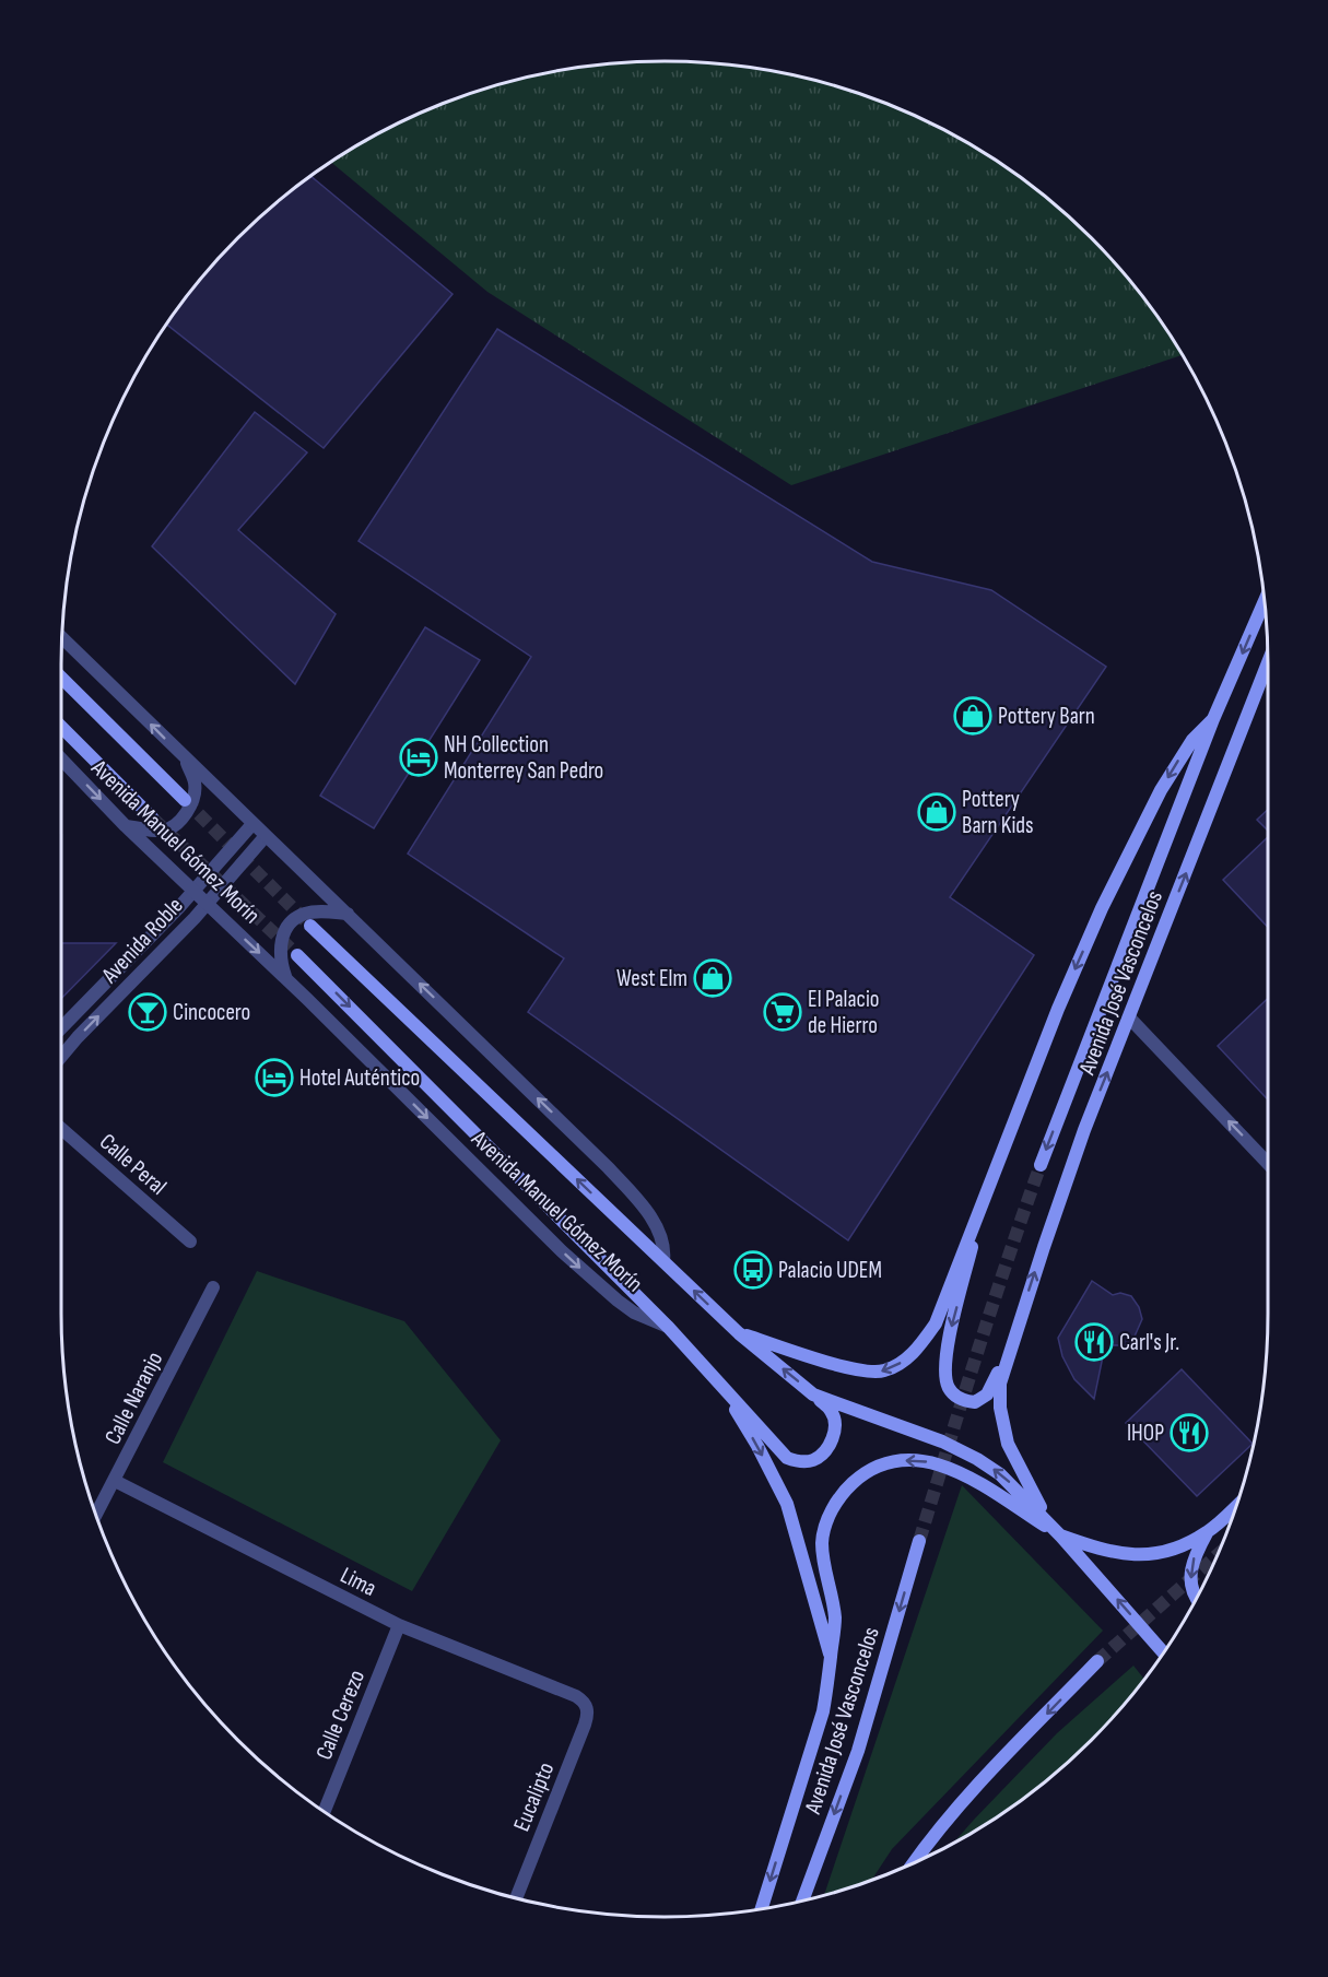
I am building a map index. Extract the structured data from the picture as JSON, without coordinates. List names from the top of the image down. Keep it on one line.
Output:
{"streets":{"main road":["Avenida Manuel Gómez Morín","Avenida José Vasconcelos"],"street":["Avenida Roble","Calle Peral","Calle Naranjo","Lima","Calle Cerezo","Eucalipto"]},"crossings":[["Avenida Manuel Gómez Morín","Avenida Roble"],["Calle Naranjo","Lima"],["Lima","Calle Cerezo"],["Lima","Eucalipto"]],"places":{"shop":["Pottery Barn","Pottery Barn Kids","West Elm"],"hotel":["NH Collection Monterrey San Pedro","Hotel Auténtico"],"bar":["Cincocero"],"supermarket":["El Palacio de Hierro"],"bus stop":["Palacio UDEM"],"restaurant":["Carl's Jr.","IHOP"]}}
